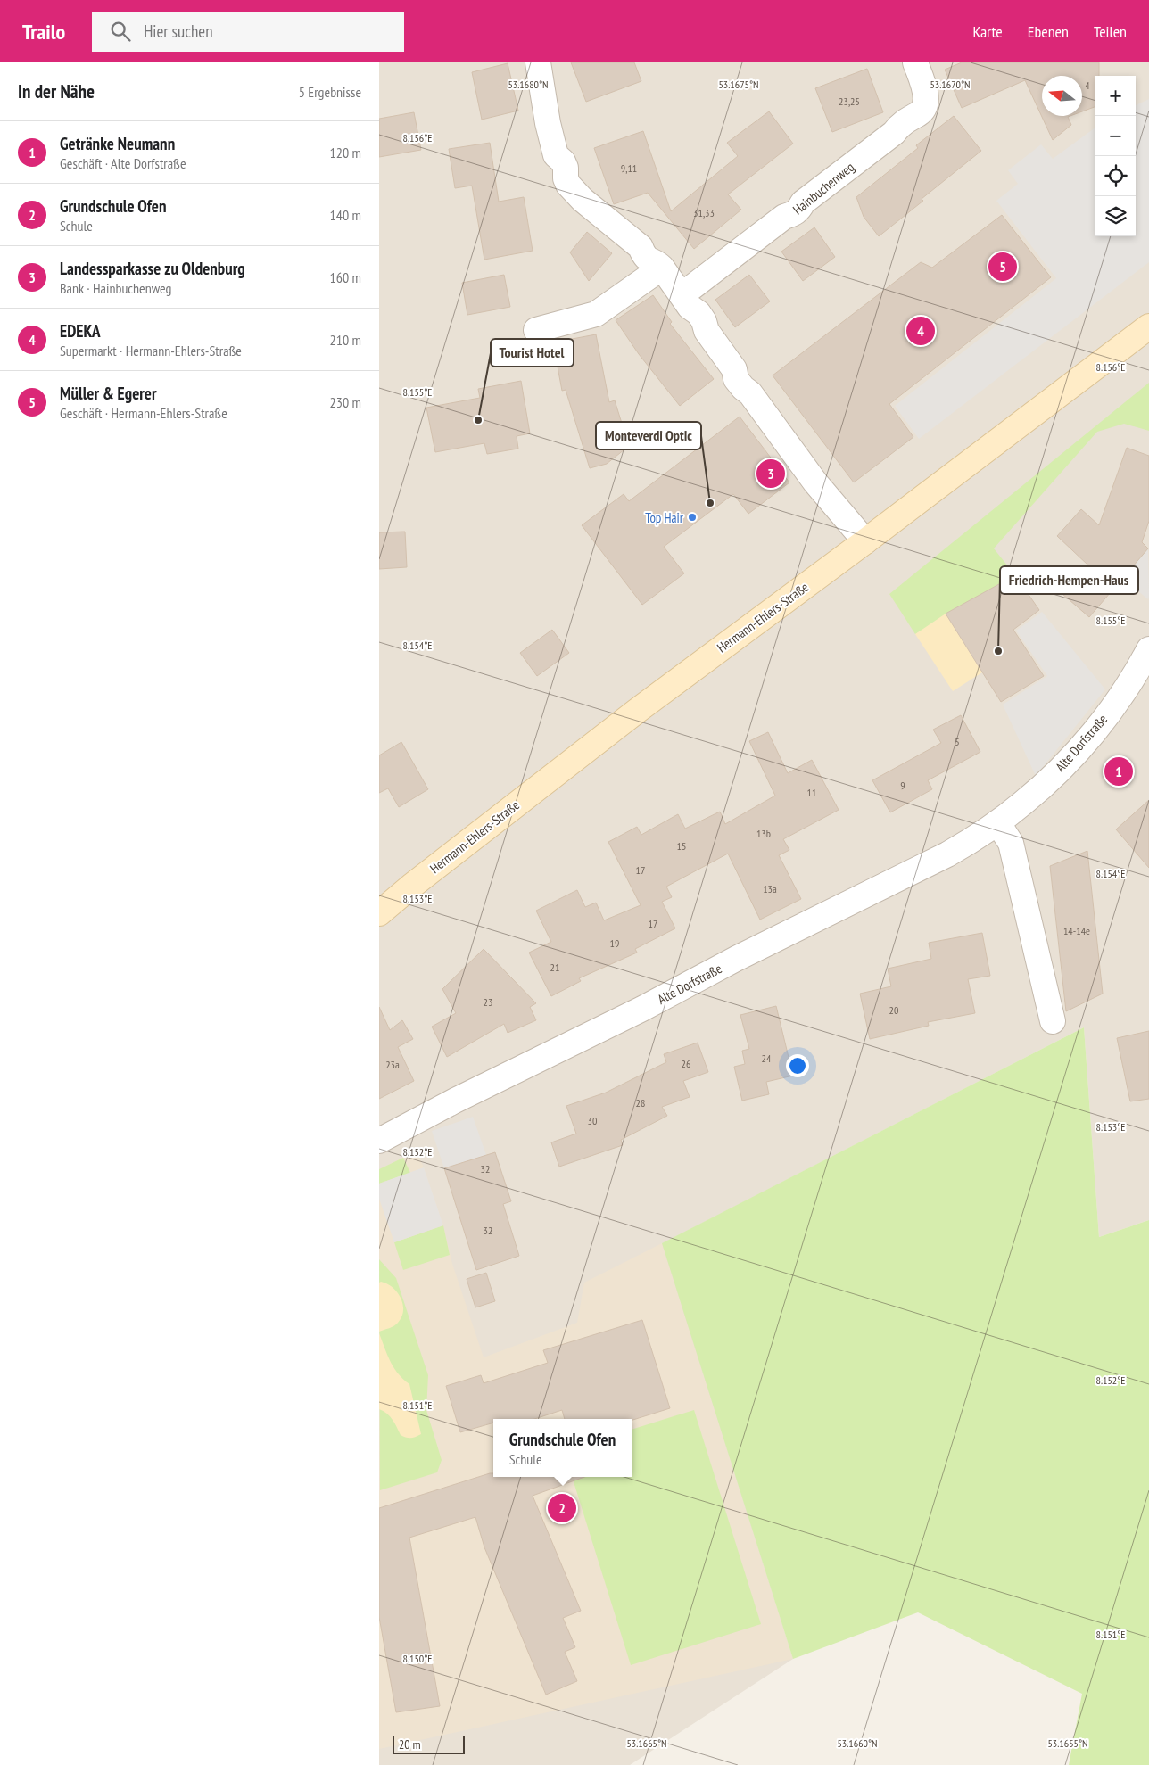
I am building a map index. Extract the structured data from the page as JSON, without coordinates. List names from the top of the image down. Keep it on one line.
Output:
{"streets":{"street":["Hainbuchenweg","Hermann-Ehlers-Straße","Alte Dorfstraße"]},"places":["Tourist Hotel","Monteverdi Optic","Top Hair","Friedrich-Hempen-Haus"],"house_numbers":["4","23,25","9,11","31,33","5","9","11","13b","15","17","13a","17","14-14e","19","21","23","20","24","26","23a","28","30","32","32"],"scale_bar":"20 m","north":"left","page":{"header":"Trailo","search":"Hier suchen","nav":["Karte","Ebenen","Teilen"],"heading":["In der Nähe","5 Ergebnisse"],"map_buttons":["+","−"],"list":[{"mark":"1","name":"Getränke Neumann","note":"Geschäft · Alte Dorfstraße","value":"120 m"},{"mark":"2","name":"Grundschule Ofen","note":"Schule","value":"140 m"},{"mark":"3","name":"Landessparkasse zu Oldenburg","note":"Bank · Hainbuchenweg","value":"160 m"},{"mark":"4","name":"EDEKA","note":"Supermarkt · Hermann-Ehlers-Straße","value":"210 m"},{"mark":"5","name":"Müller & Egerer","note":"Geschäft · Hermann-Ehlers-Straße","value":"230 m"}],"pins":["5","4","3","1","2"],"popup":["Grundschule Ofen","Schule"],"scale":"20 m"},"coordinates":["53.1680°N","53.1675°N","53.1670°N","8.156°E","8.155°E","8.154°E","8.153°E","8.152°E","8.151°E","8.150°E","53.1665°N","53.1660°N","53.1655°N"]}
